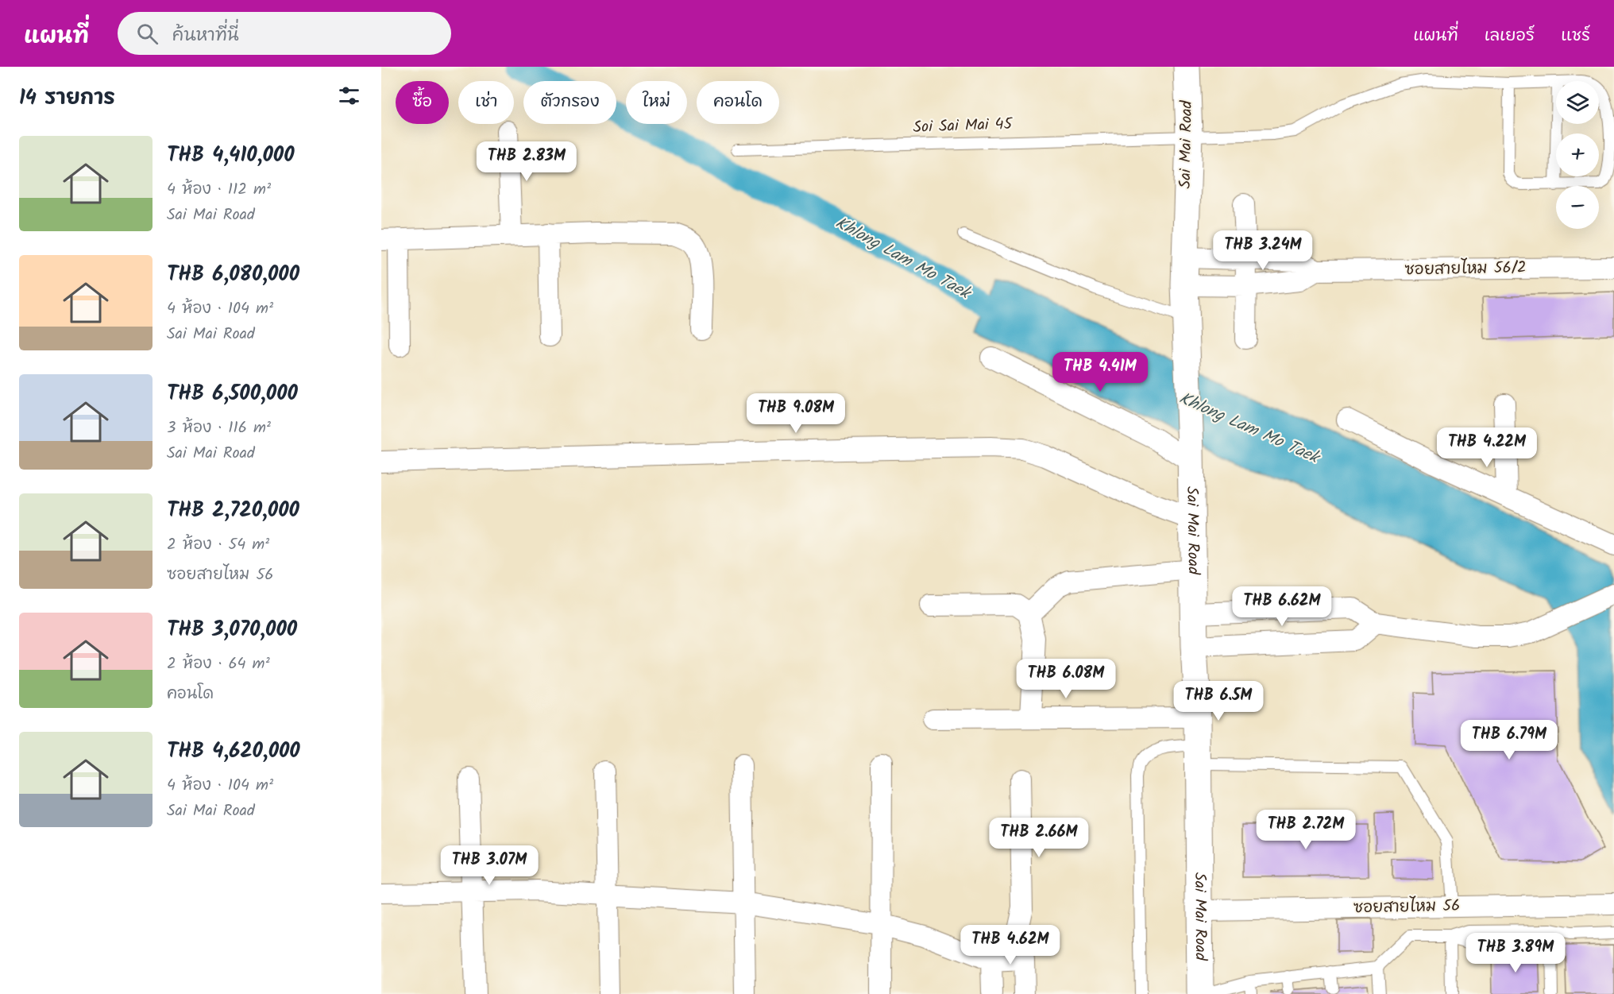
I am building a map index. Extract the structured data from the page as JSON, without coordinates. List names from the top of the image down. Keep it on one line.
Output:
{"streets":{"main road":["Sai Mai Road"],"street":["ซอยสายไหม 56/2","ซอยสายไหม 56"],"lane":["Soi Sai Mai 45"]},"crossings":[["Soi Sai Mai 45","Sai Mai Road"],["Sai Mai Road","ซอยสายไหม 56/2"],["Sai Mai Road","ซอยสายไหม 56"]],"water":["Khlong Lam Mo Taek"],"page":{"header":"แผนที่","search":"ค้นหาที่นี่","nav":["แผนที่","เลเยอร์","แชร์"],"heading":"14 รายการ","map_buttons":["+","−"],"chip":["ซื้อ","เช่า","ตัวกรอง","ใหม่","คอนโด"],"list":[{"name":"THB 4,410,000","note":"4 ห้อง · 112 m² · Sai Mai Road"},{"name":"THB 6,080,000","note":"4 ห้อง · 104 m² · Sai Mai Road"},{"name":"THB 6,500,000","note":"3 ห้อง · 116 m² · Sai Mai Road"},{"name":"THB 2,720,000","note":"2 ห้อง · 54 m² · ซอยสายไหม 56"},{"name":"THB 3,070,000","note":"2 ห้อง · 64 m² · คอนโด"},{"name":"THB 4,620,000","note":"4 ห้อง · 104 m² · Sai Mai Road"}],"price":["THB 2.83M","THB 3.24M","THB 4.41M","THB 9.08M","THB 4.22M","THB 6.62M","THB 6.08M","THB 6.5M","THB 6.79M","THB 2.72M","THB 2.66M","THB 3.07M","THB 4.62M","THB 3.89M"]}}
